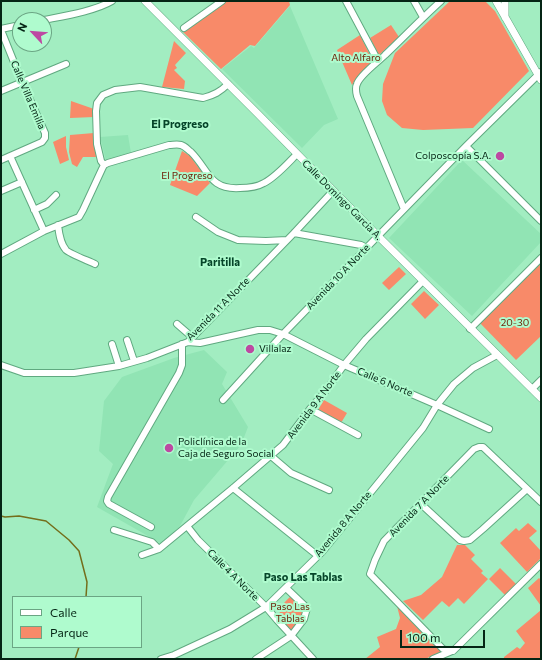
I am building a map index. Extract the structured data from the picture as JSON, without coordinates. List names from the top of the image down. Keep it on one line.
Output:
{"streets":{"main road":["Calle Domingo Garcia A."],"street":["Calle Villa Emilia","Avenida 10 A Norte","Avenida 11 A Norte","Calle 6 Norte","Avenida 9 A Norte","Avenida 7 A Norte","Avenida 8 A Norte","Calle 4 A Norte"]},"crossings":[["Calle Domingo Garcia A.","Avenida 10 A Norte"],["Calle Domingo Garcia A.","Avenida 11 A Norte"],["Calle Domingo Garcia A.","Avenida 9 A Norte"],["Calle Domingo Garcia A.","Avenida 8 A Norte"],["Avenida 10 A Norte","Calle 6 Norte"],["Avenida 11 A Norte","Calle 6 Norte"],["Calle 6 Norte","Avenida 9 A Norte"],["Calle 6 Norte","Avenida 8 A Norte"],["Avenida 9 A Norte","Calle 4 A Norte"],["Avenida 8 A Norte","Calle 4 A Norte"]],"districts":["El Progreso","Paritilla","Paso Las Tablas"],"parks":["Alto Alfaro","El Progreso","20-30","Paso Las Tablas"],"places":["Colposcopía S.A.","Villalaz","Policlínica de la Caja de Seguro Social"],"legend":["Calle","Parque"],"scale_bar":"100 m","north":"top left"}
